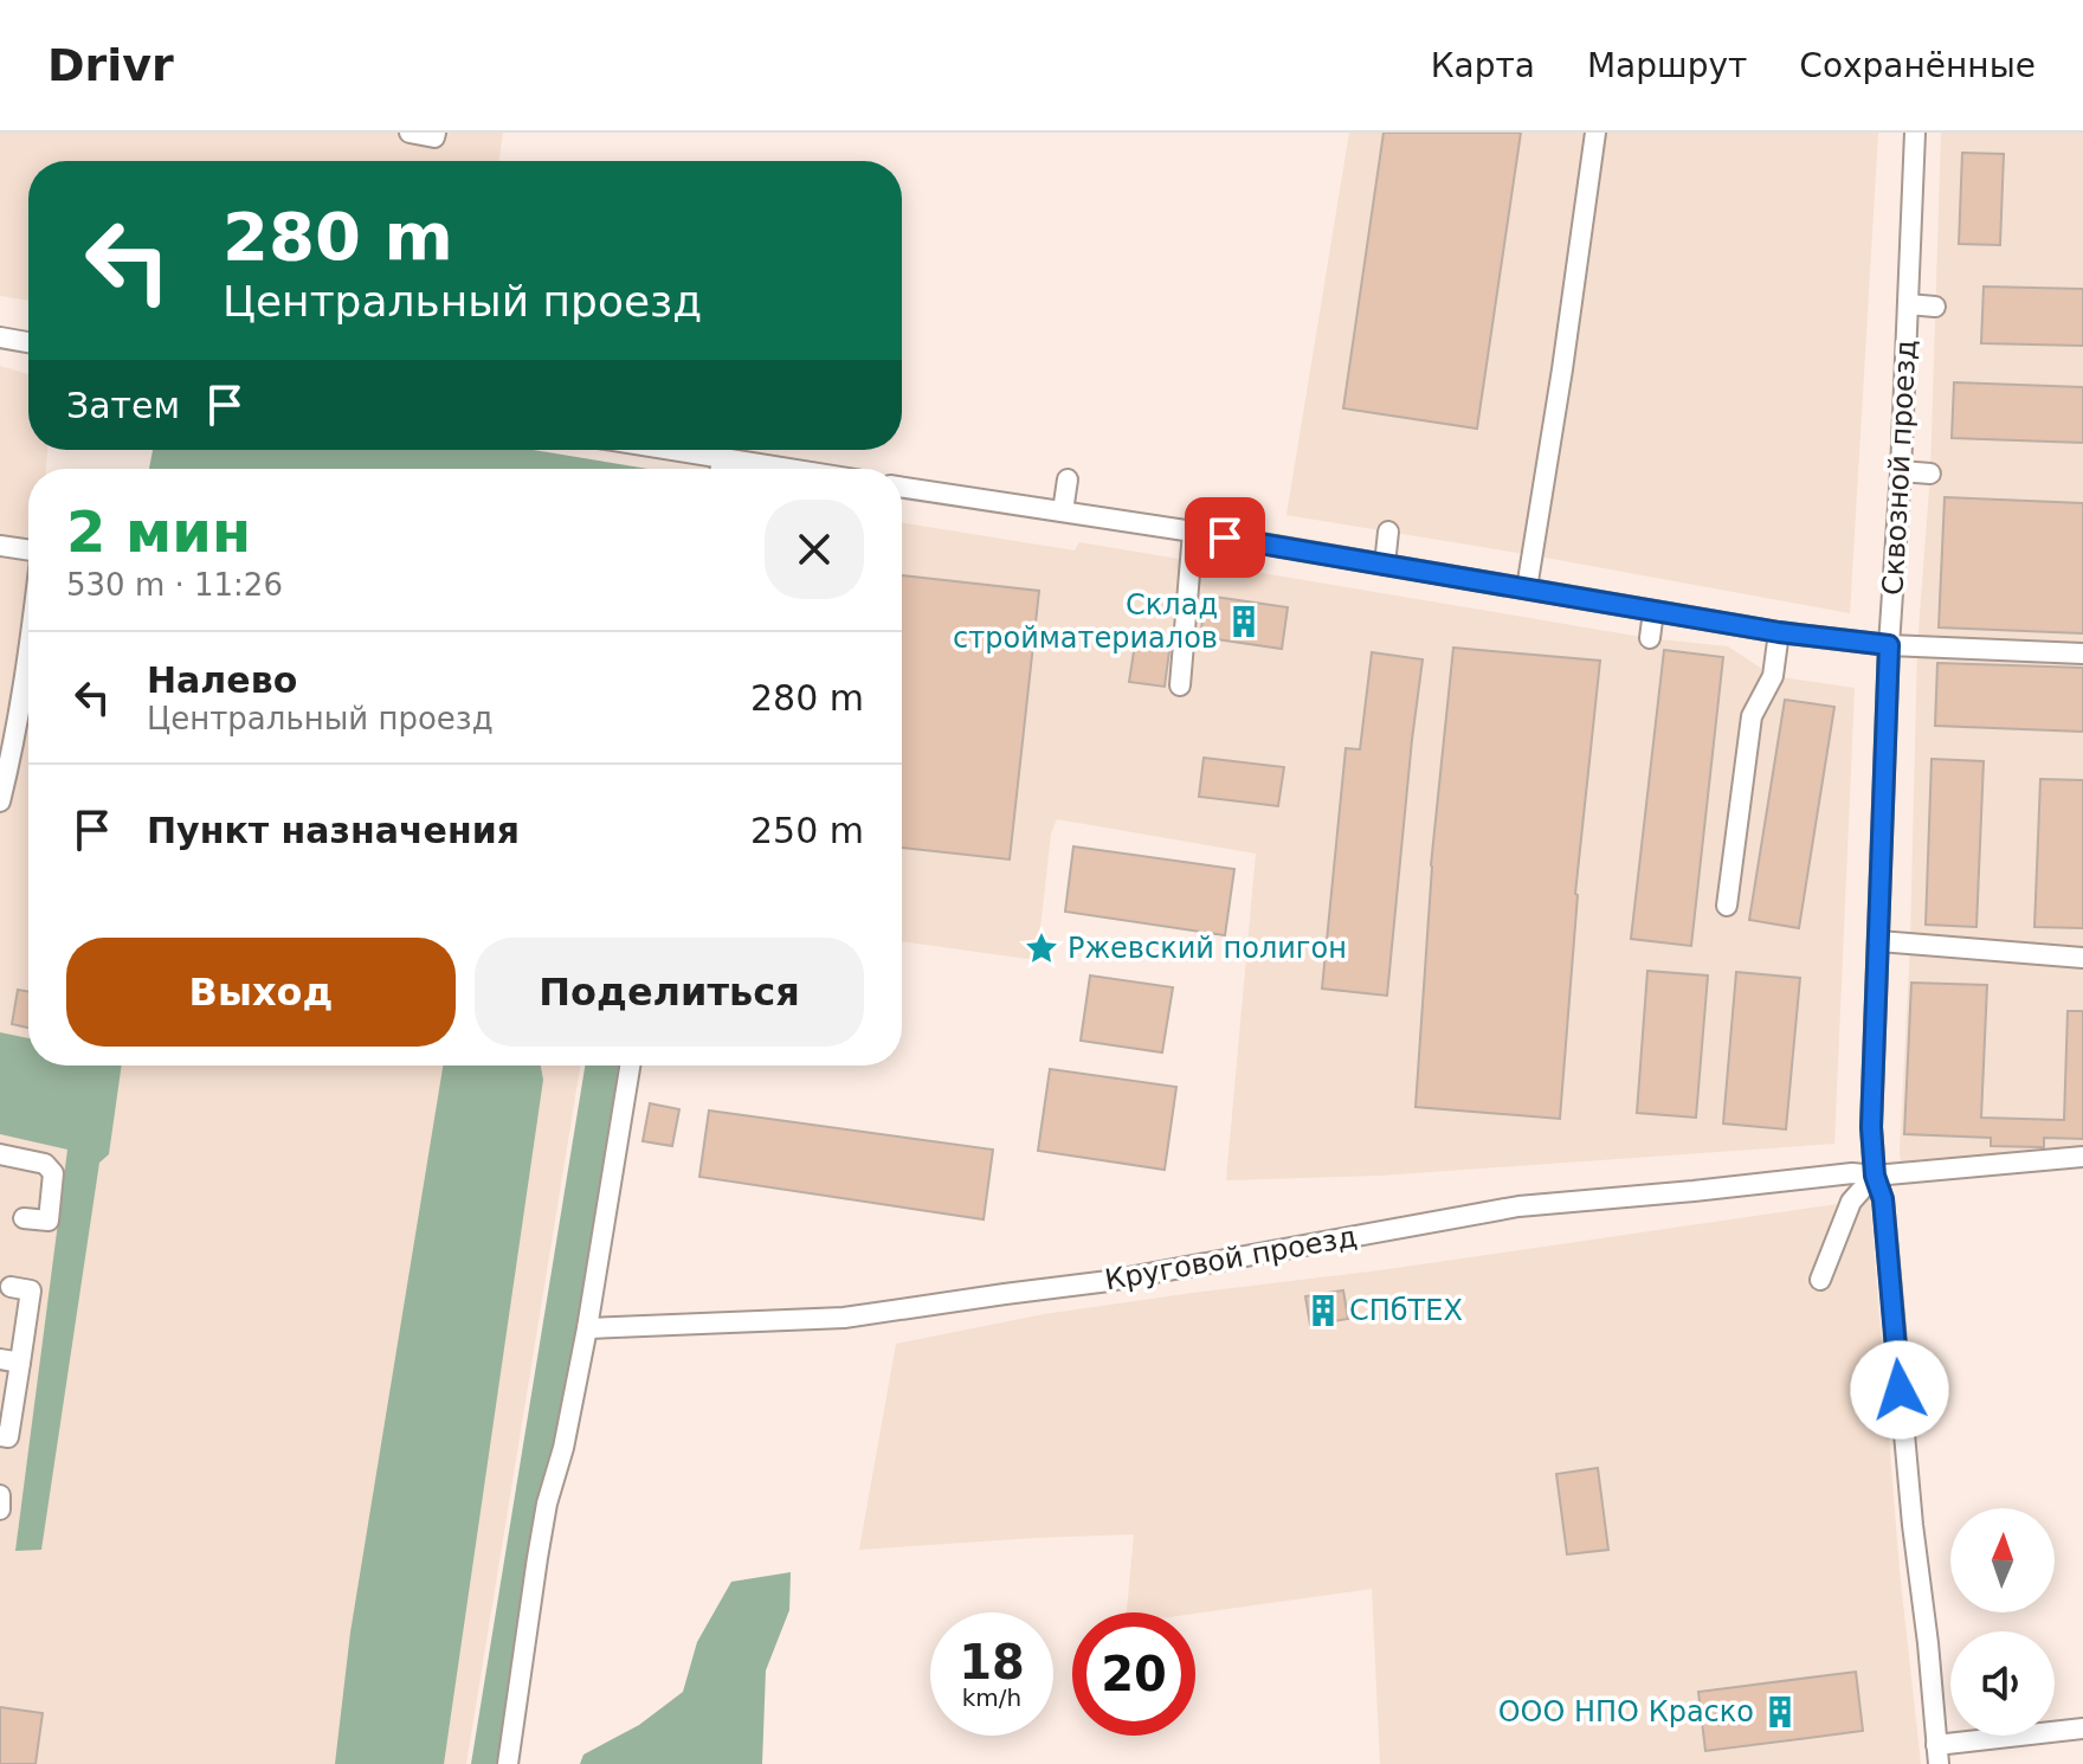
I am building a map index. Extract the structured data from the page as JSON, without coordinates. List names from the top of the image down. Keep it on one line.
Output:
{"streets":{"street":["Сквозной проезд","Круговой проезд"]},"crossings":[["Сквозной проезд","Круговой проезд"]],"places":{"building":["Склад стройматериалов","СПбТЕХ","ООО НПО Краско"],"place":["Ржевский полигон"]},"north":"top","page":{"header":"Drivr","nav":["Карта","Маршрут","Сохранённые"],"turn":["280 m","Центральный проезд"],"then":"Затем","heading":["2 мин","530 m · 11:26"],"list":[{"name":"Налево","note":"Центральный проезд","value":"280 m"},{"name":"Пункт назначения","value":"250 m"}],"buttons":["Выход","Поделиться"],"speed":"18 km/h","limit":"20"}}
